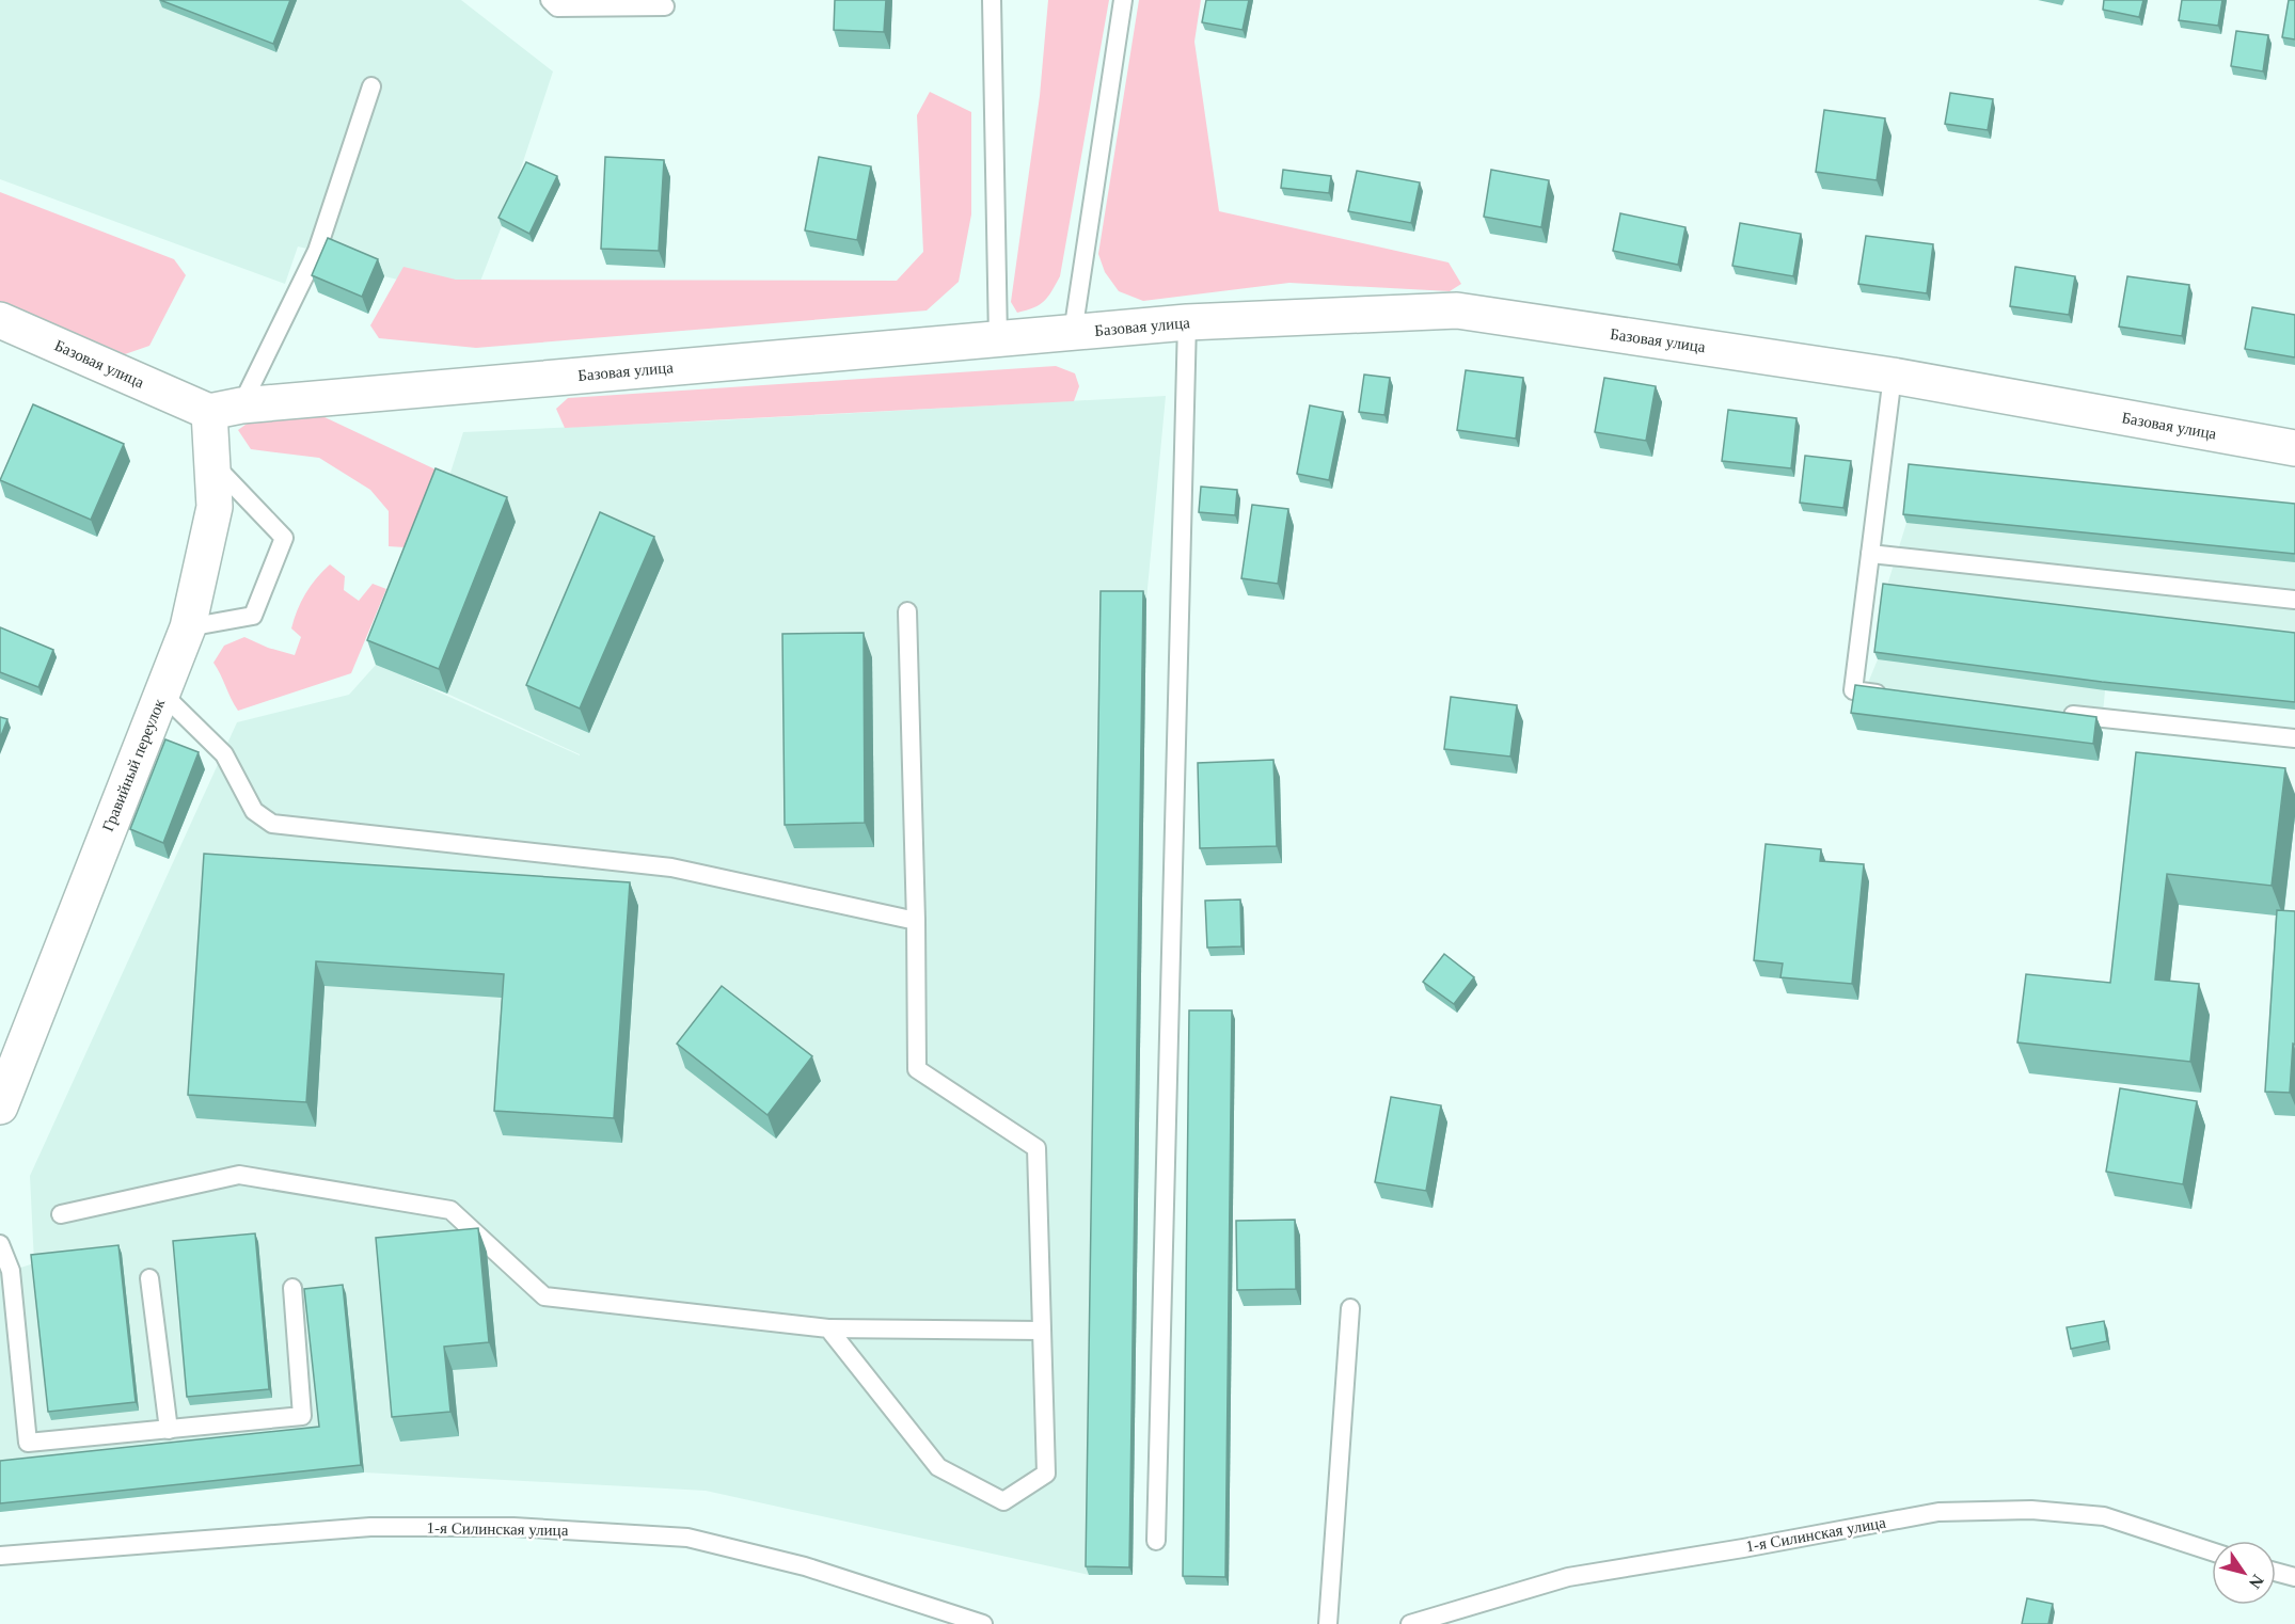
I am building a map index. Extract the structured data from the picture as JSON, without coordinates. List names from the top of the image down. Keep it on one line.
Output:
{"streets":{"street":["Базовая улица","Гравийный переулок"],"lane":["1-я Силинская улица"]},"crossings":[["Базовая улица","Гравийный переулок"]],"north":"bottom right"}
